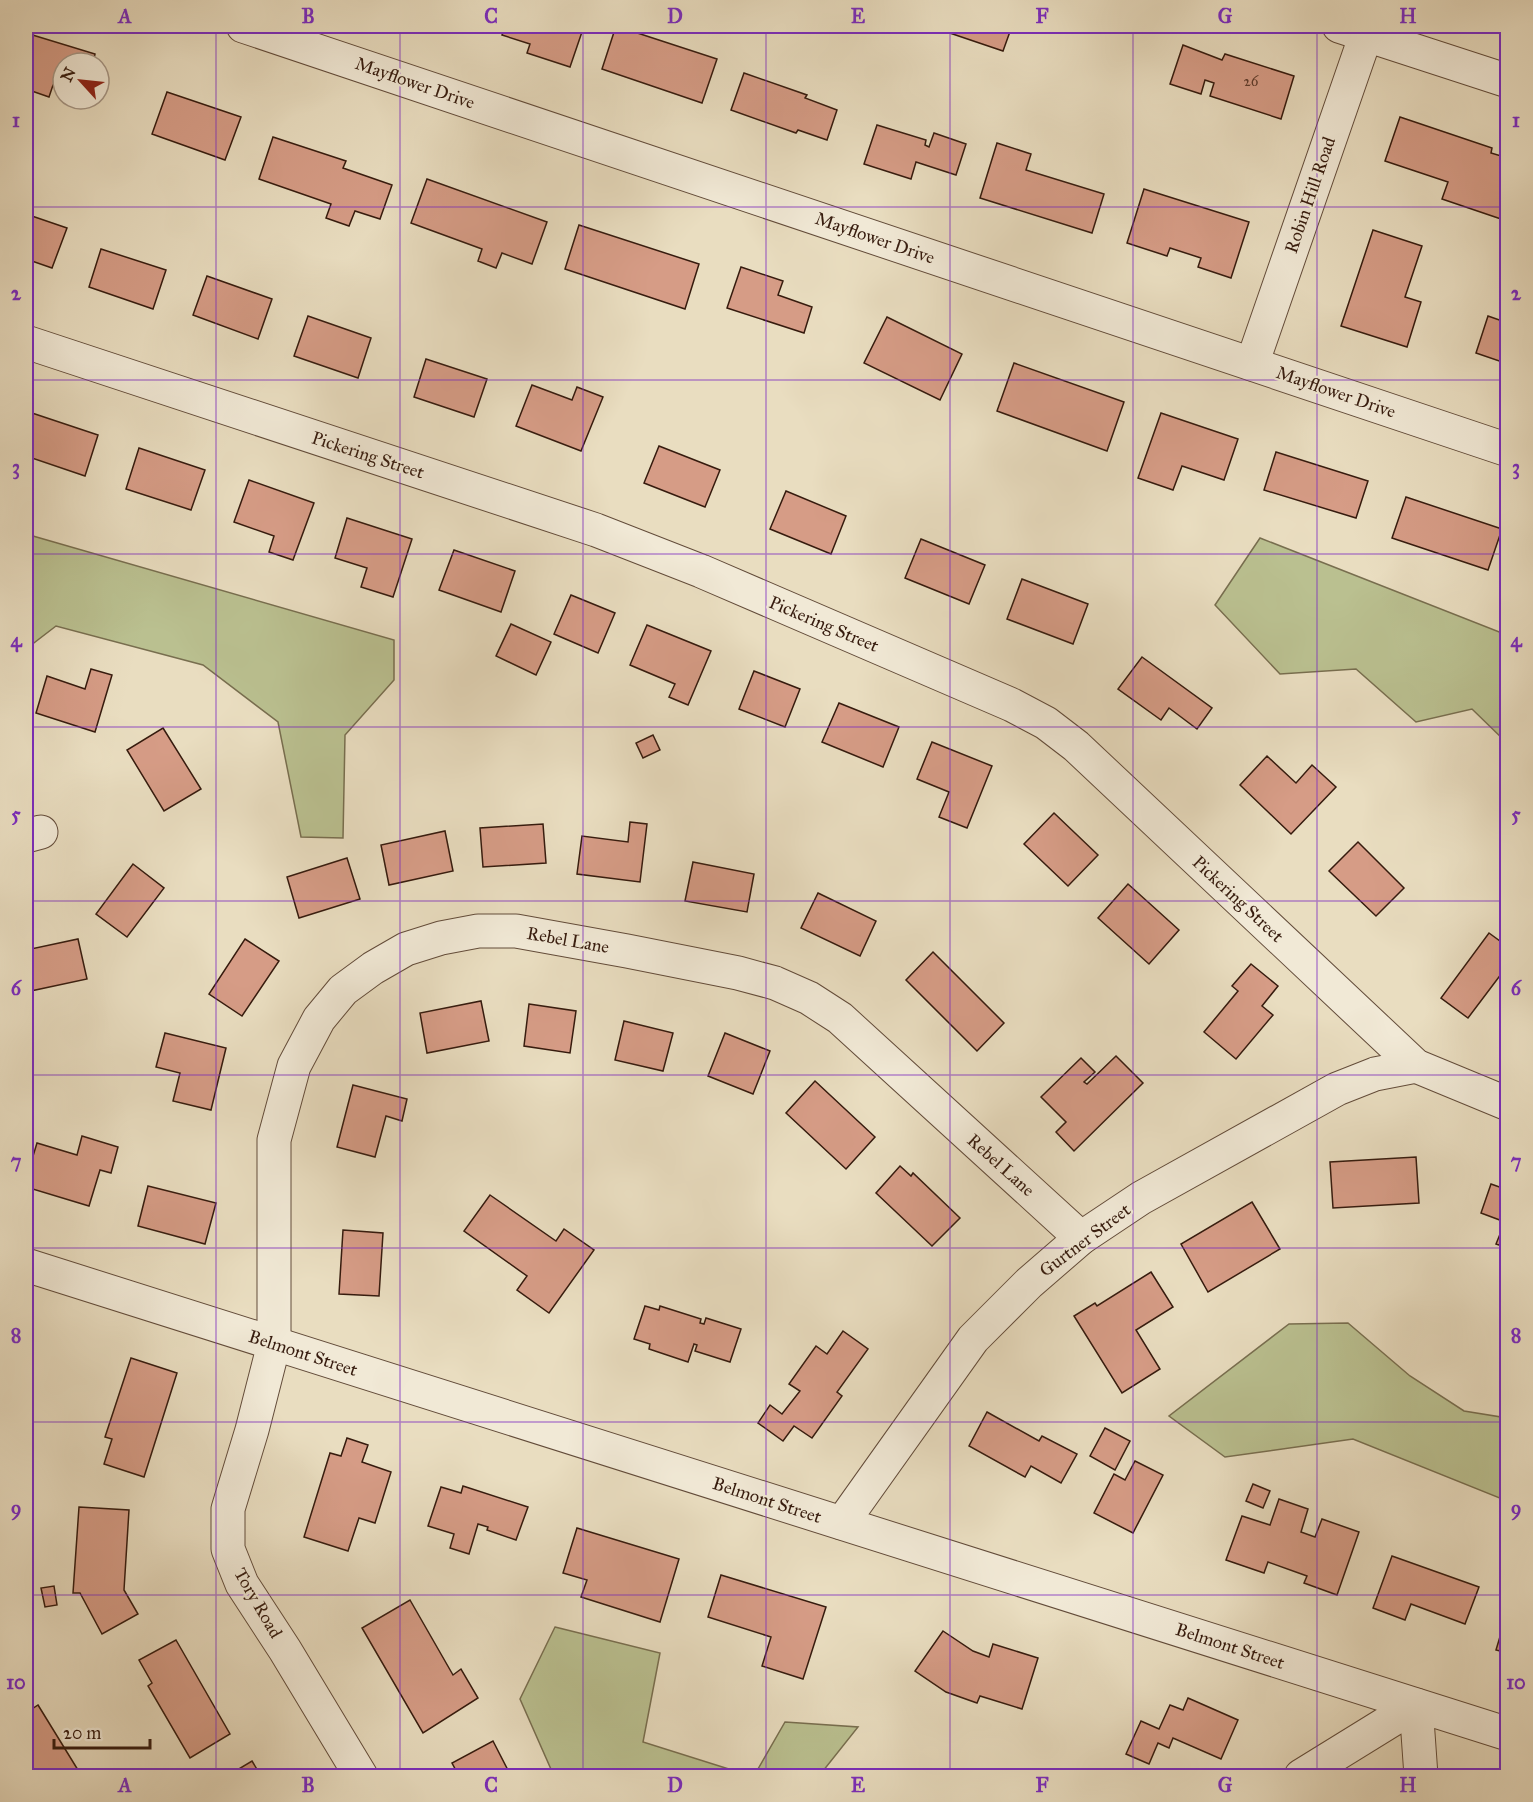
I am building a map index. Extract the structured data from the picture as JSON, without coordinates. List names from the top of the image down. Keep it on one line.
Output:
{"streets":{"street":["Mayflower Drive","Robin Hill Road","Pickering Street","Rebel Lane","Gurtner Street","Belmont Street","Tory Road"]},"crossings":[["Mayflower Drive","Robin Hill Road"],["Pickering Street","Gurtner Street"],["Rebel Lane","Gurtner Street"],["Rebel Lane","Belmont Street"],["Rebel Lane","Tory Road"],["Gurtner Street","Belmont Street"],["Belmont Street","Tory Road"]],"house_numbers":["26"],"scale_bar":"20 m","north":"top left","grid":{"columns":["A","B","C","D","E","F","G","H"],"rows":["1","2","3","4","5","6","7","8","9","10"]}}
